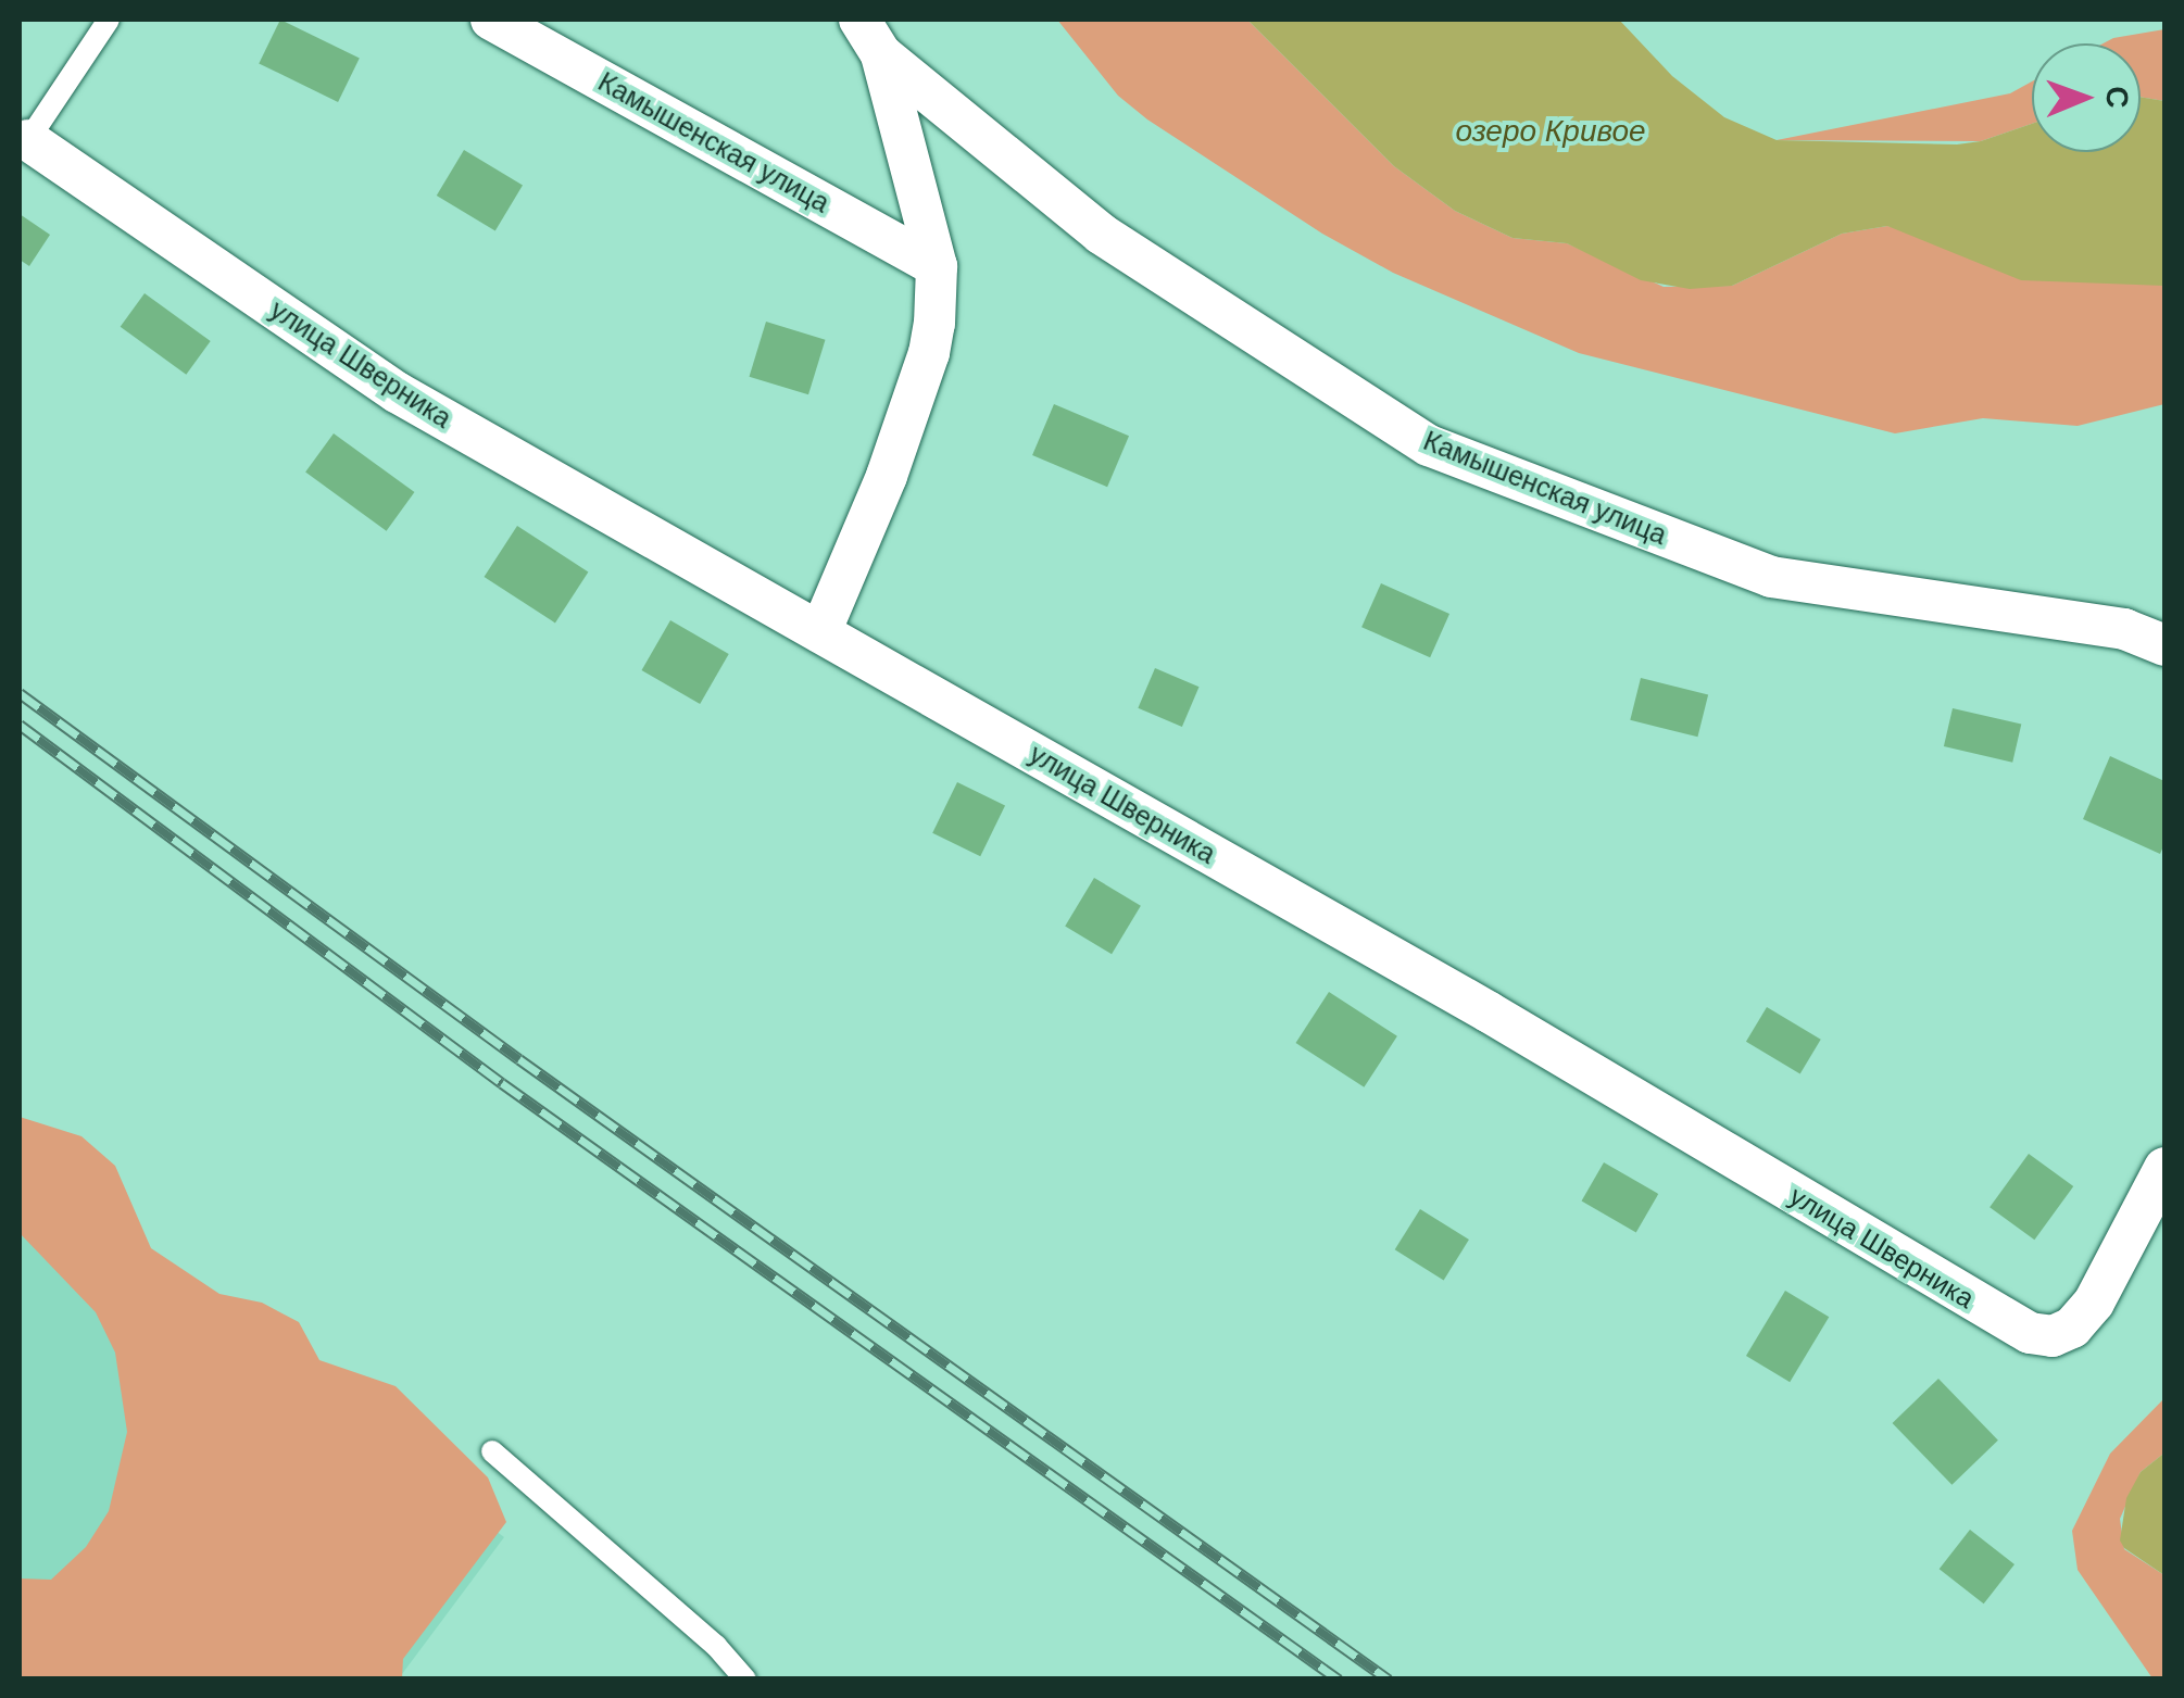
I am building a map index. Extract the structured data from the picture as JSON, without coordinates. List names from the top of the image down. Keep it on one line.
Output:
{"streets":{"street":["Камышенская улица","улица Шверника"]},"water":["озеро Кривое"],"north":"right"}
